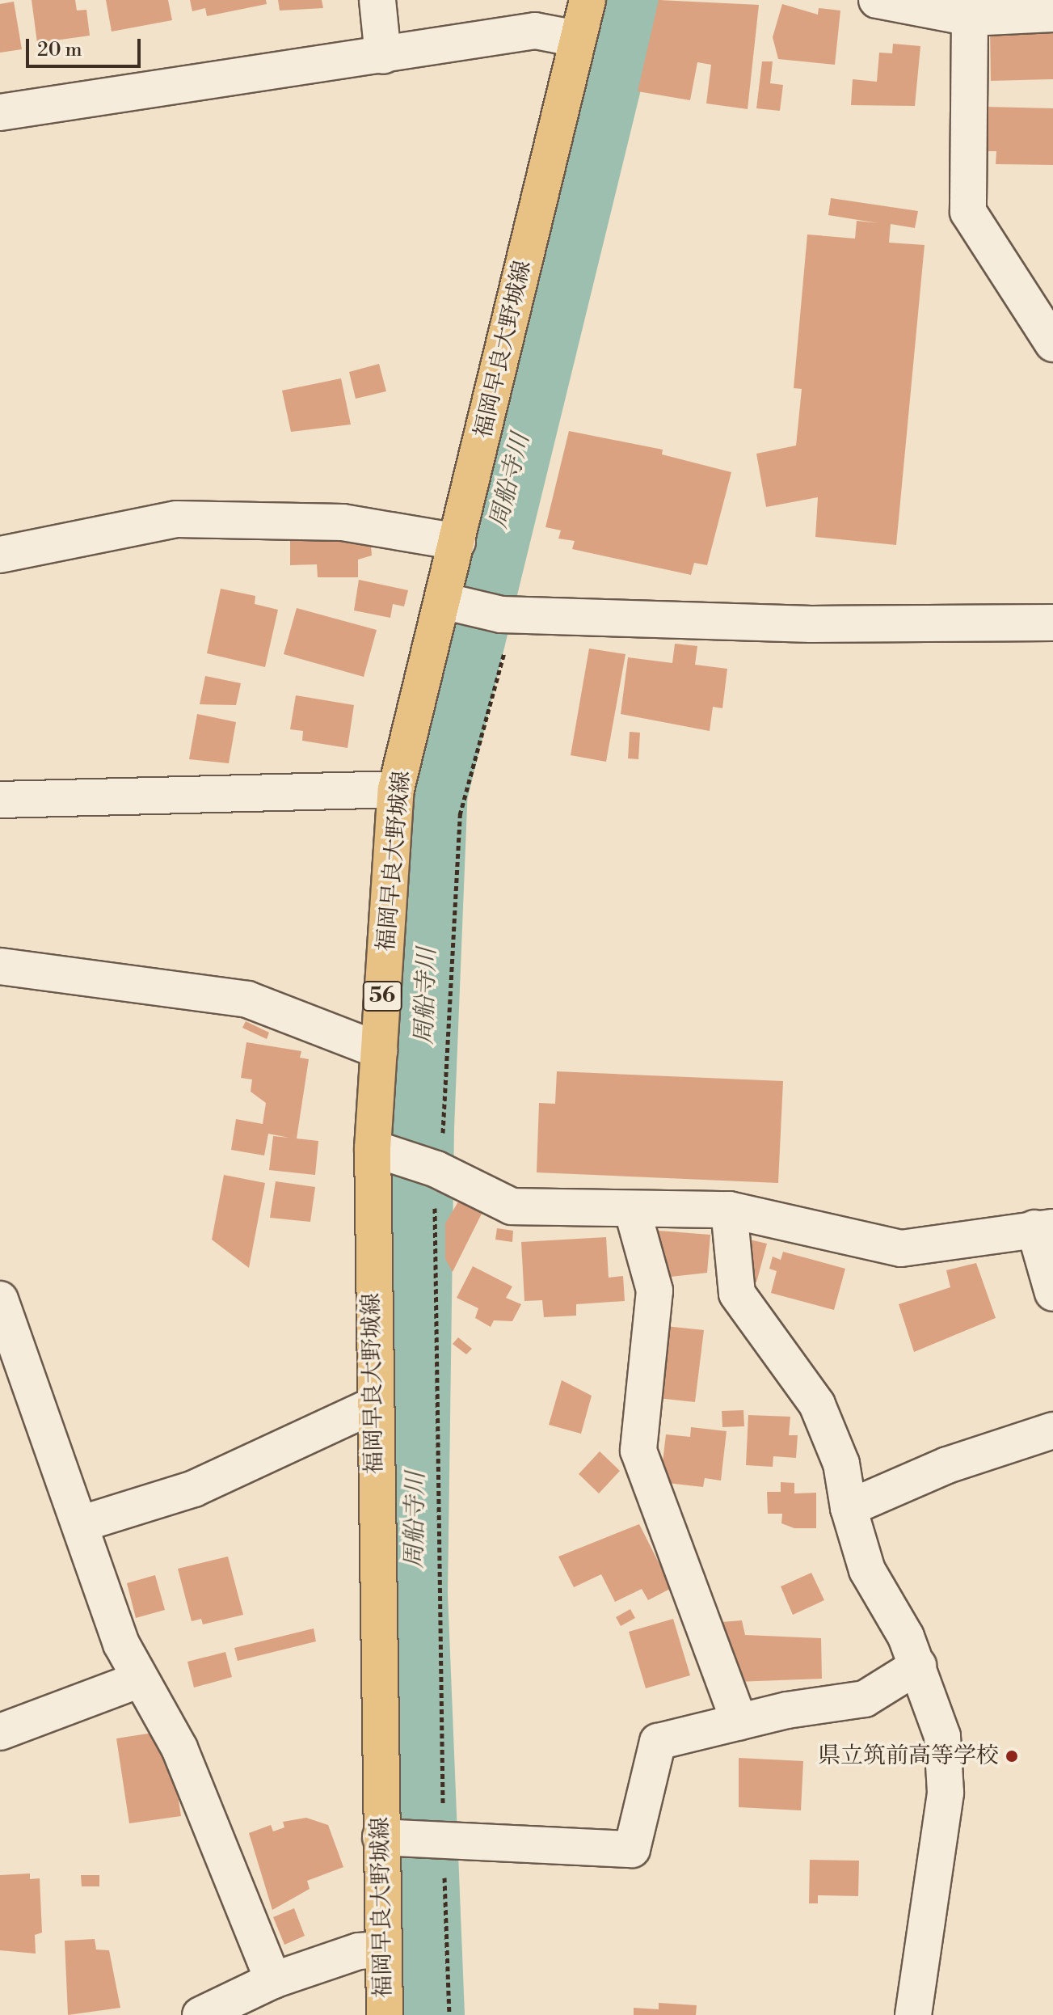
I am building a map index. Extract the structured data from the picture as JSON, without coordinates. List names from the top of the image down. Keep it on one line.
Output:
{"streets":{"main road":["福岡早良大野城線","56"]},"water":["周船寺川"],"places":["県立筑前高等学校"],"scale_bar":"20 m"}
